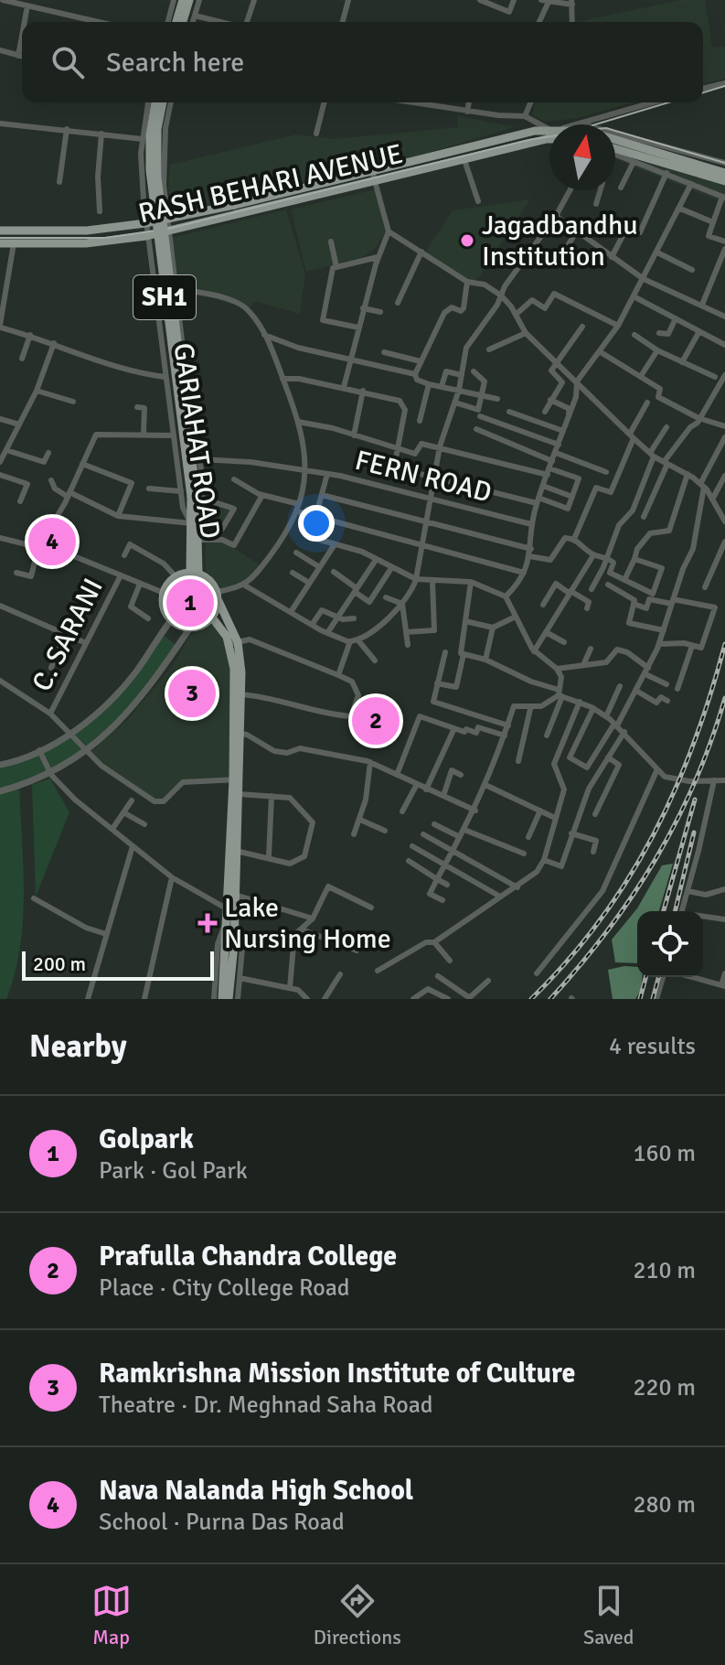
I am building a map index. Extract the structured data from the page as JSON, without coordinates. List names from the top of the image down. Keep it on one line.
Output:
{"streets":{"main road":["RASH BEHARI AVENUE","SH1","GARIAHAT ROAD"],"street":["FERN ROAD","C. SARANI"]},"crossings":[["RASH BEHARI AVENUE","GARIAHAT ROAD"],["SH1","GARIAHAT ROAD"]],"places":{"other":["Jagadbandhu Institution"],"health":["Lake Nursing Home"]},"scale_bar":"200 m","north":"top","page":{"search":"Search here","pins":["4","1","3","2"],"scale":"200 m","heading":["Nearby","4 results"],"list":[{"mark":"1","name":"Golpark","note":"Park · Gol Park","value":"160 m"},{"mark":"2","name":"Prafulla Chandra College","note":"Place · City College Road","value":"210 m"},{"mark":"3","name":"Ramkrishna Mission Institute of Culture","note":"Theatre · Dr. Meghnad Saha Road","value":"220 m"},{"mark":"4","name":"Nava Nalanda High School","note":"School · Purna Das Road","value":"280 m"}],"nav":["Map","Directions","Saved"]}}
